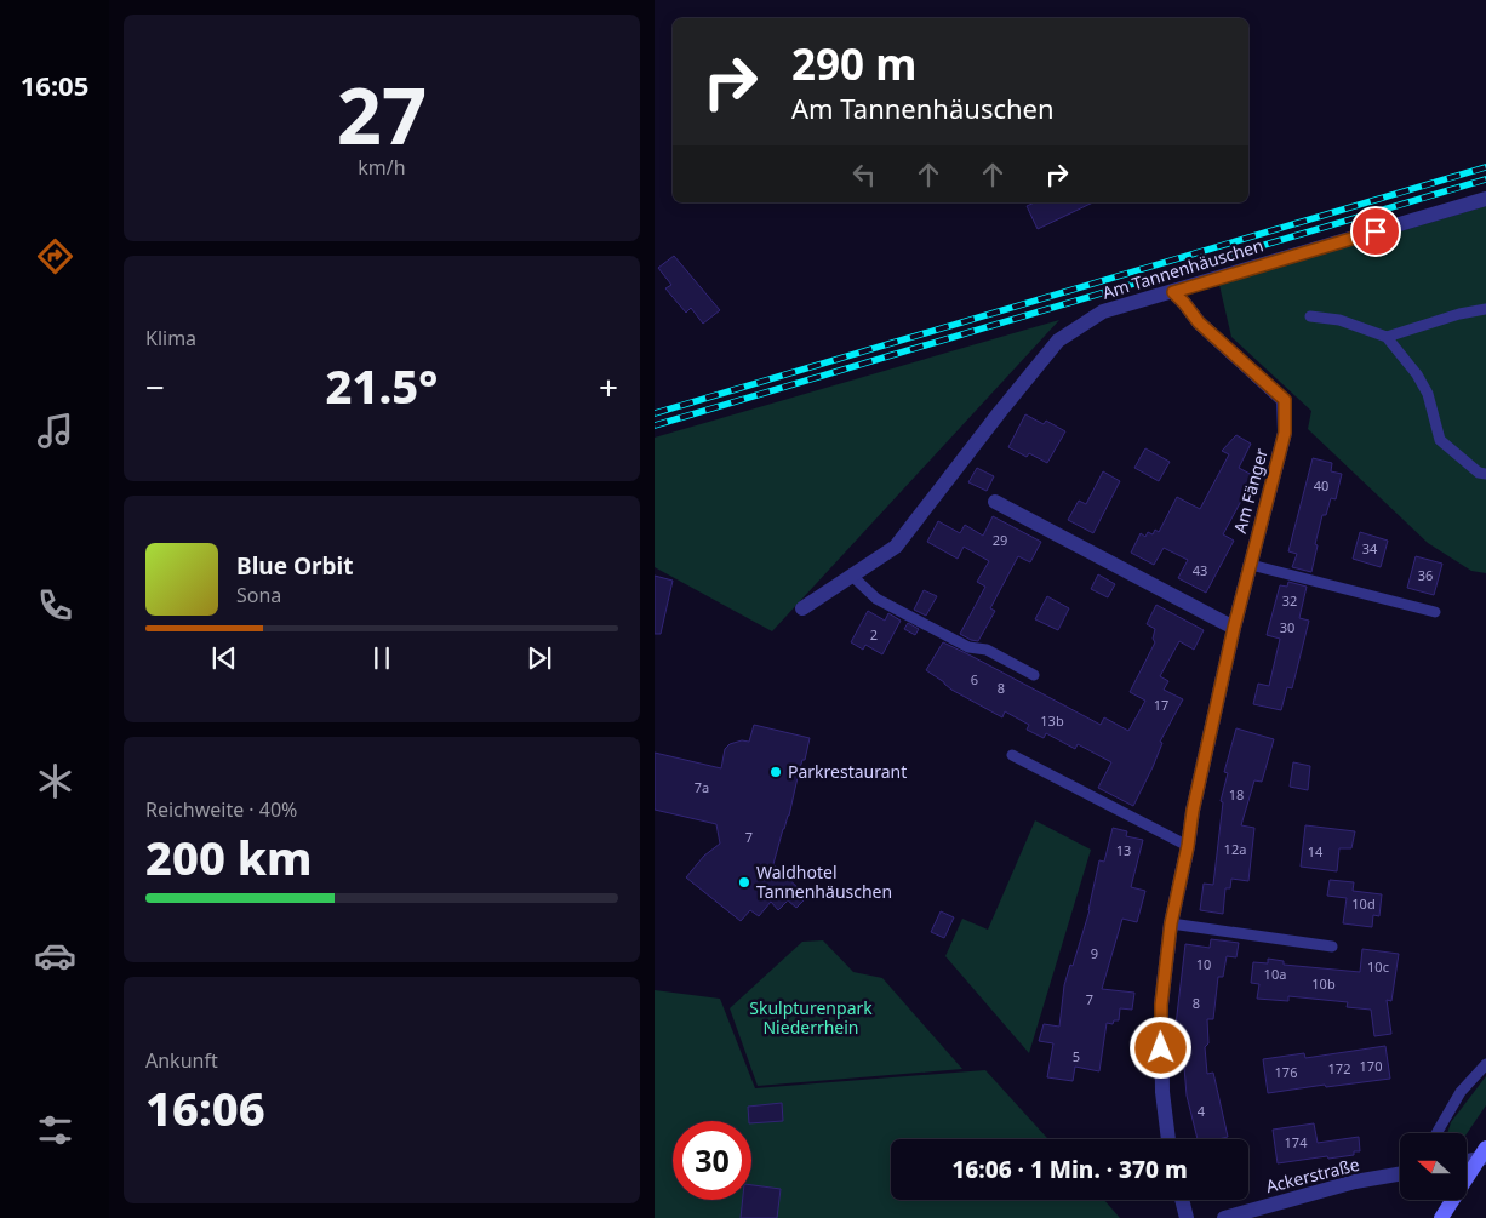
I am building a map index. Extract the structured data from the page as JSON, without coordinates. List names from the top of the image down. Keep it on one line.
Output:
{"streets":{"street":["Am Tannenhäuschen","Am Fänger","Ackerstraße"]},"crossings":[["Am Tannenhäuschen","Am Fänger"]],"parks":["Skulpturenpark Niederrhein"],"places":["Parkrestaurant","Waldhotel Tannenhäuschen"],"house_numbers":["40","29","34","43","36","32","30","2","6","8","17","13b","7a","18","7","12a","13","14","10d","9","10","10c","10a","10b","7","8","5","170","172","176","4","174"],"north":"left","page":{"tabs":"16:05","tile":[["27","km/h"],"Klima",["Reichweite · 40%","200 km"],["Ankunft","16:06"]],"turn":["290 m","Am Tannenhäuschen"],"heat":["−","21.5°","+"],"song":["Blue Orbit","Sona"],"limit":"30","trip":"16:06 · 1 Min. · 370 m"}}
